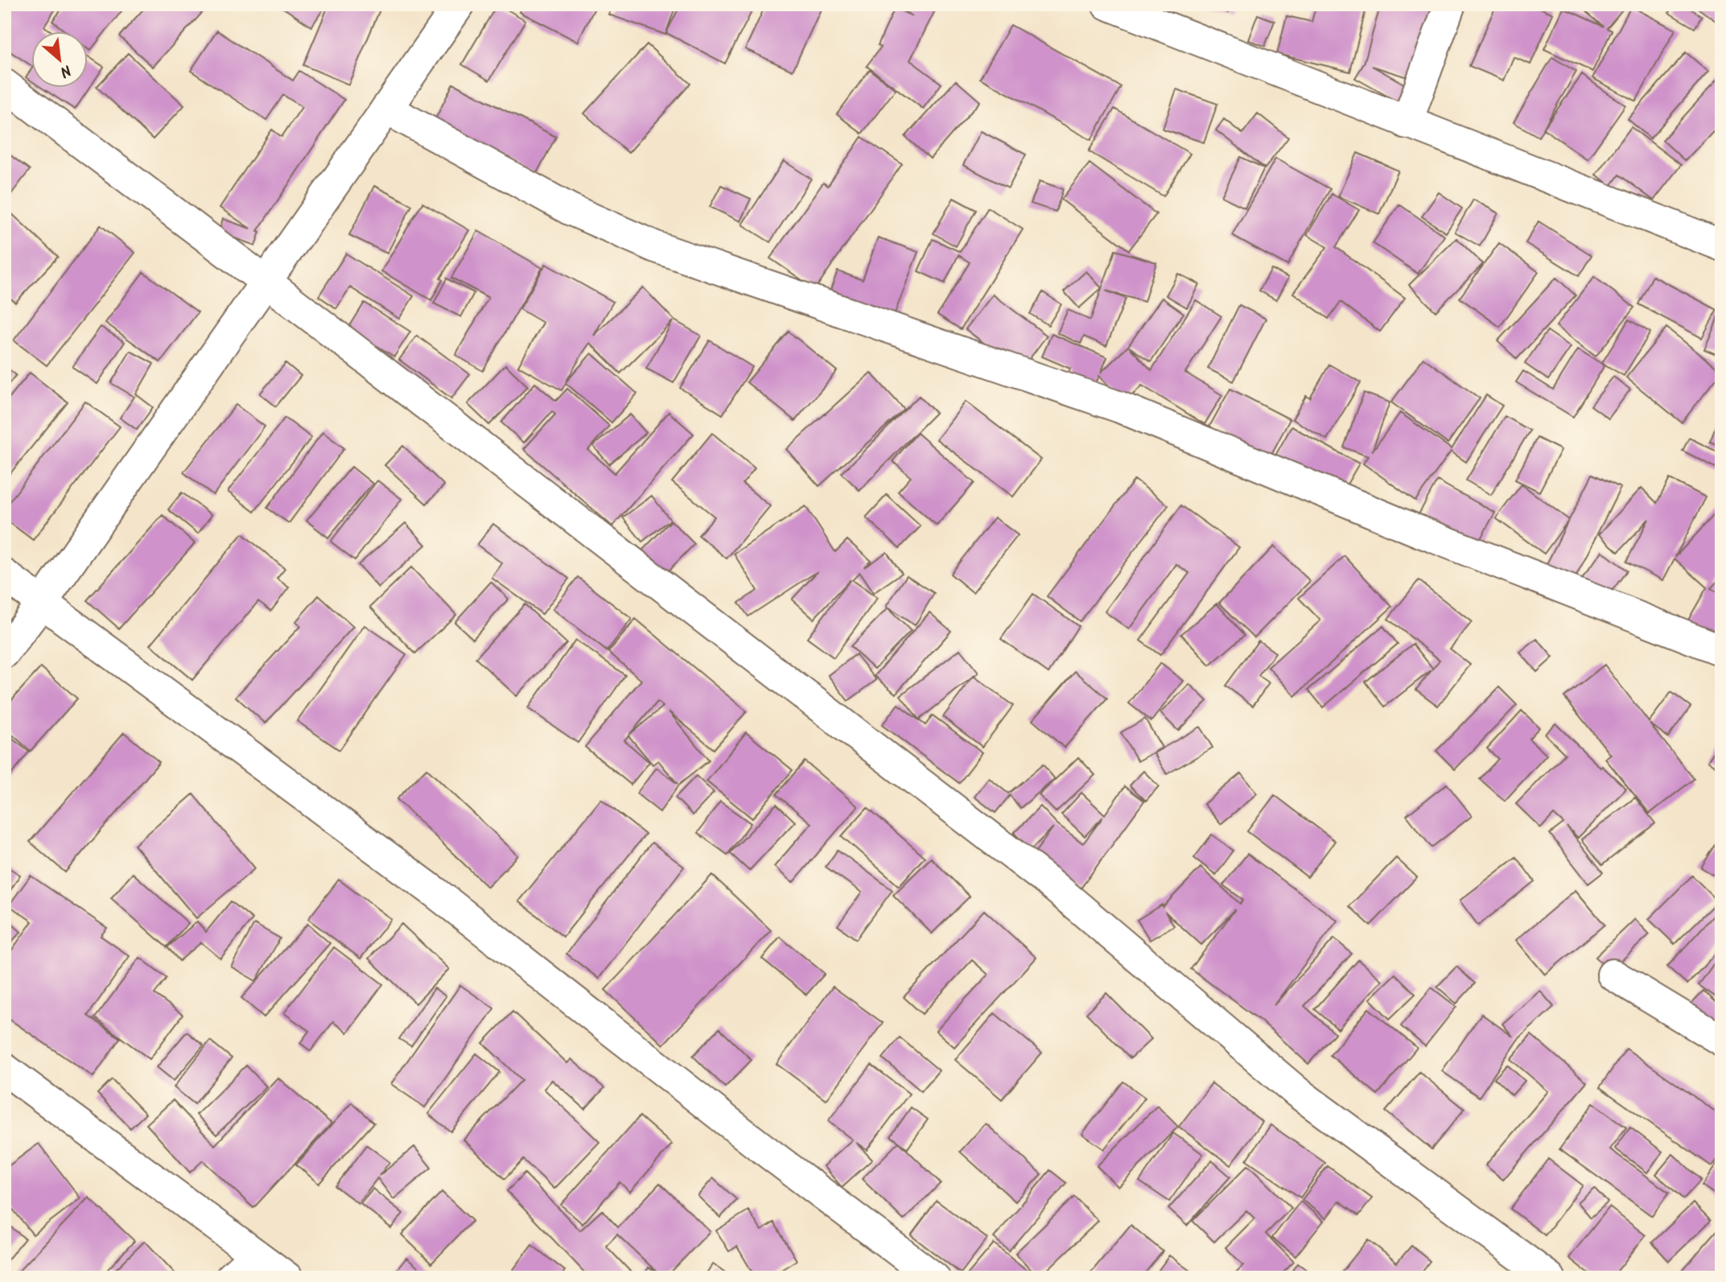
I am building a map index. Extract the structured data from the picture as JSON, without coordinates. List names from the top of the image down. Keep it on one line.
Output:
{"north":"bottom right"}
